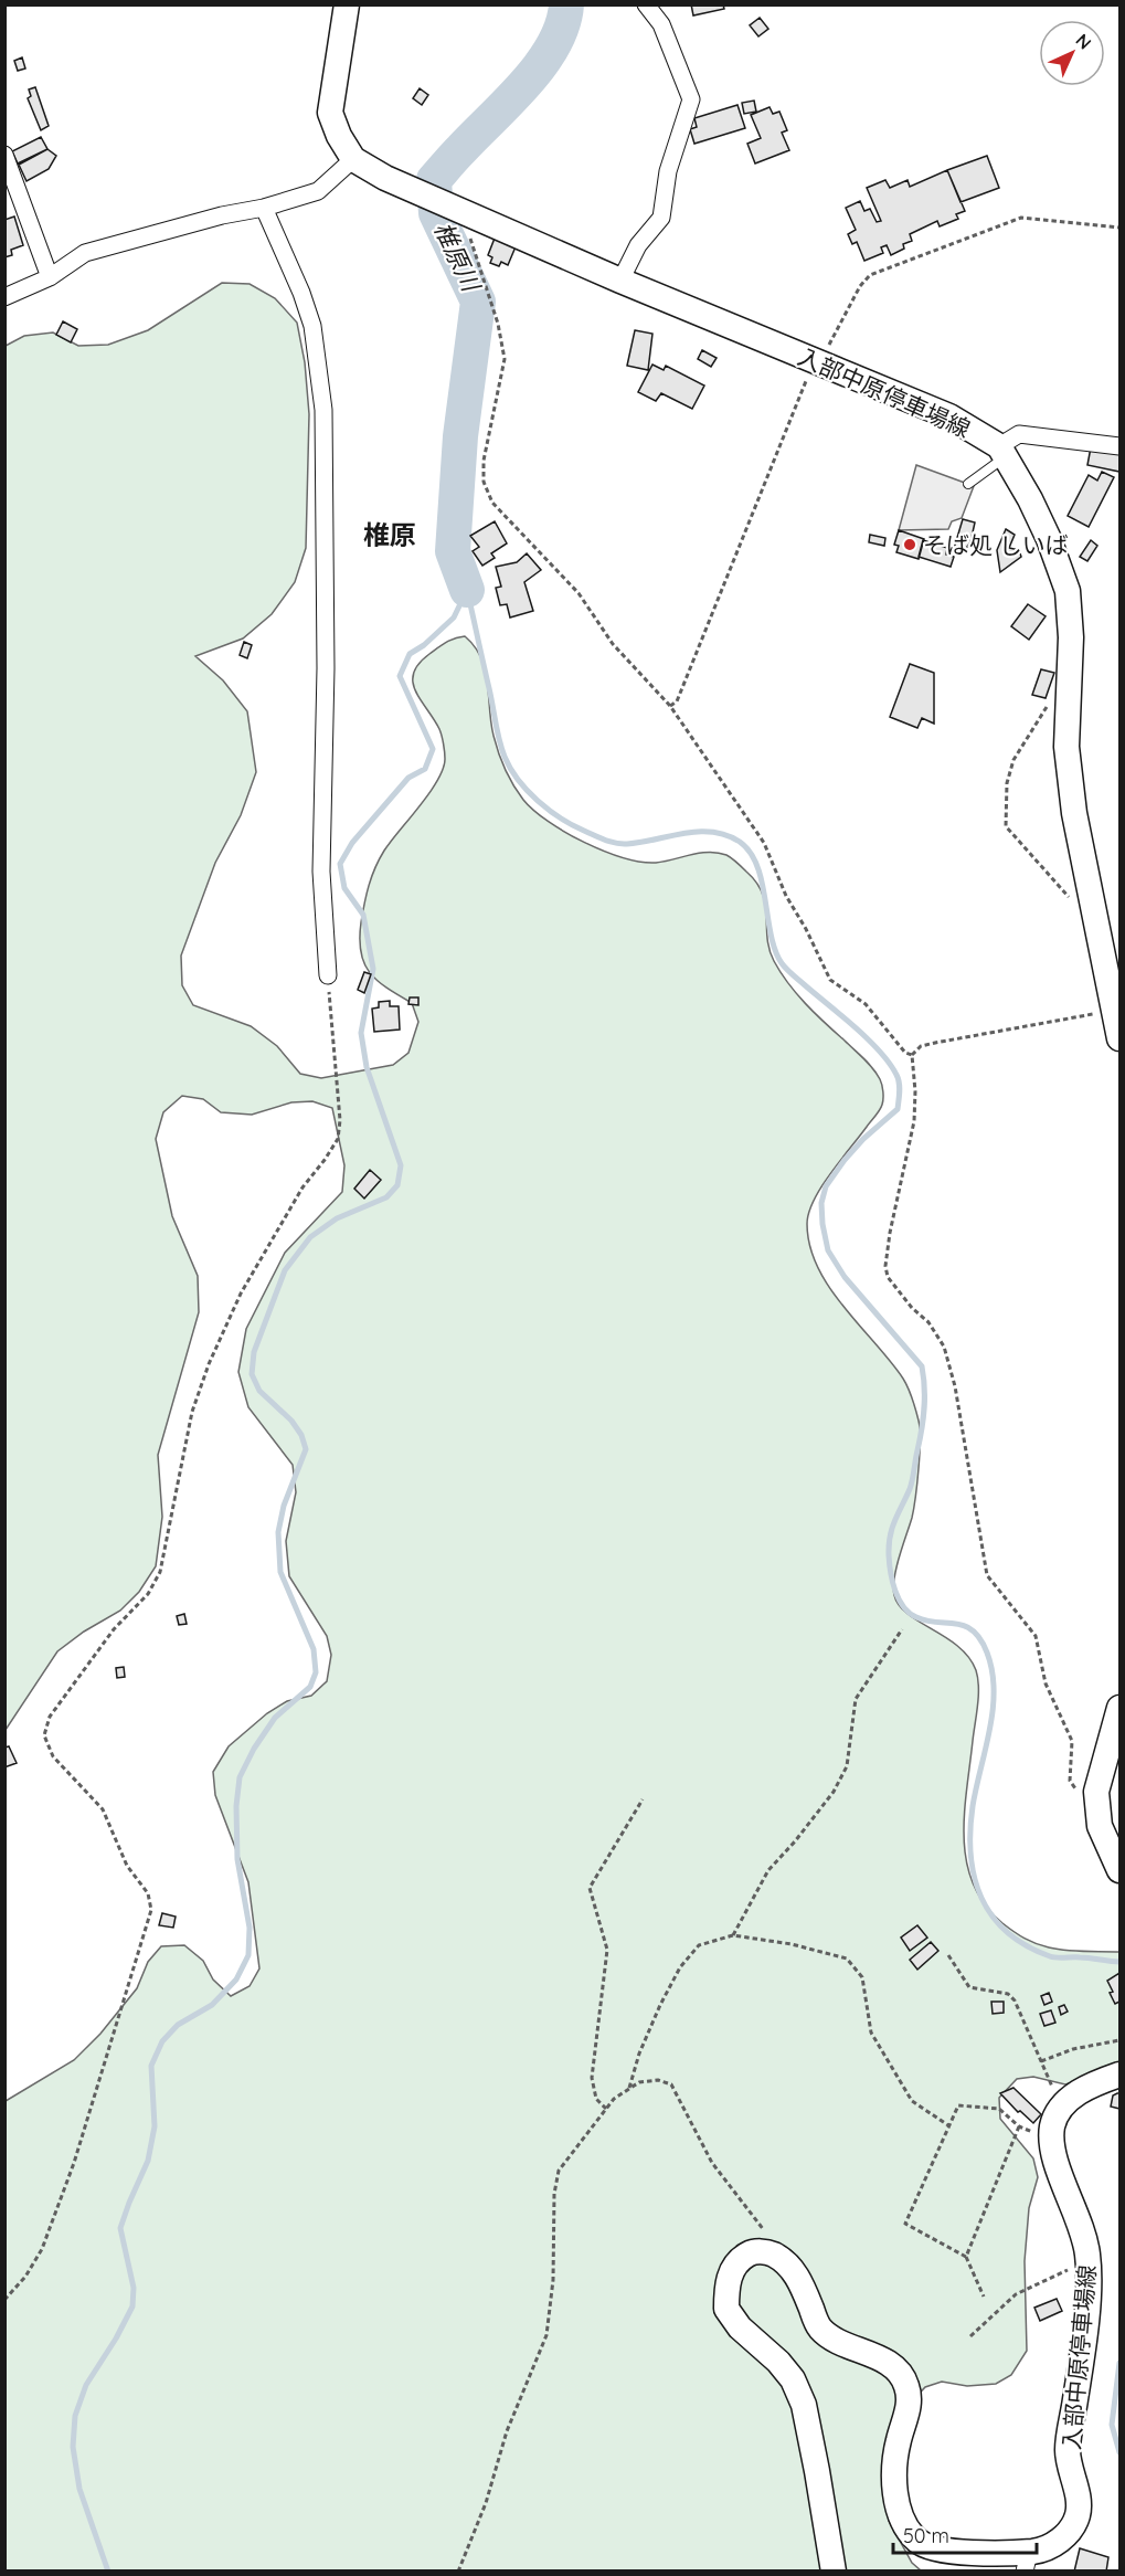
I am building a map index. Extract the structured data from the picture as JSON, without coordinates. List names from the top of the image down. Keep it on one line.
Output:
{"streets":{"main road":["入部中原停車場線"]},"districts":["椎原"],"water":["椎原川"],"places":["そば処 しいば"],"scale_bar":"50 m","north":"top right"}
